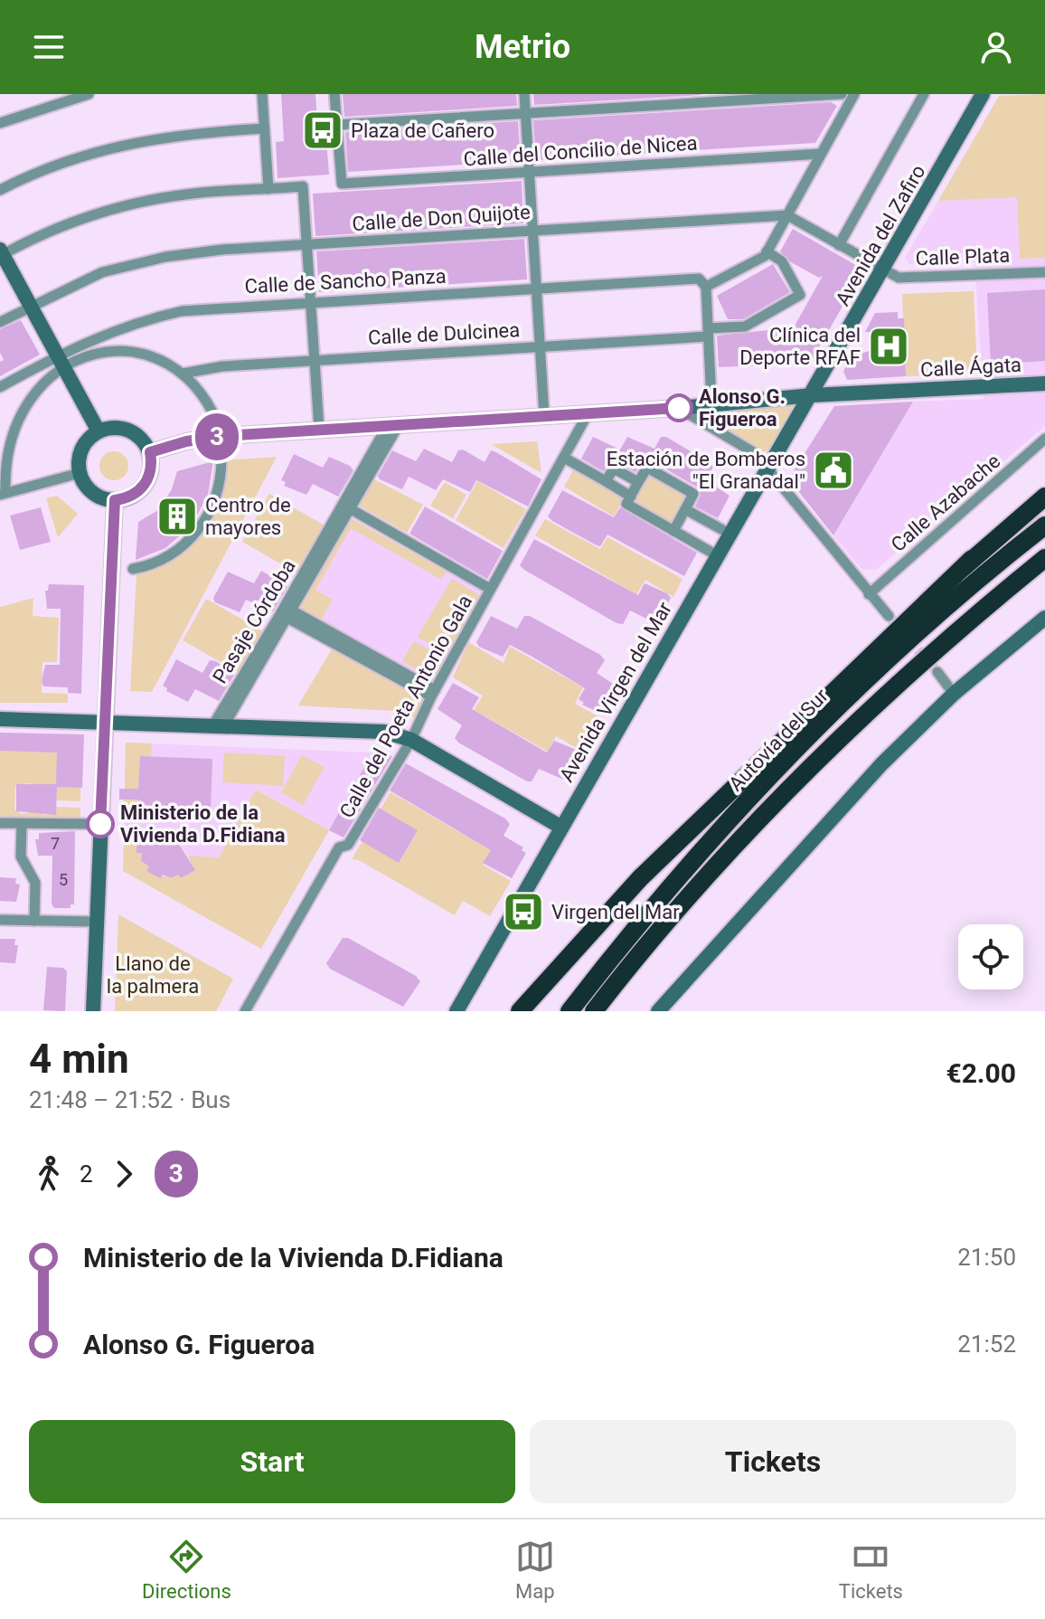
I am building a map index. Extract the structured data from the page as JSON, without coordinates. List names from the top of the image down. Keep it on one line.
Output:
{"streets":{"highway":["Autovía del Sur"],"street":["Calle del Concilio de Nicea","Calle de Don Quijote","Avenida del Zafiro","Calle Plata","Calle de Sancho Panza","Calle de Dulcinea","Calle Ágata","Calle Azabache","Pasaje Córdoba","Avenida Virgen del Mar","Calle del Poeta Antonio Gala"]},"crossings":[["Avenida del Zafiro","Calle Plata"],["Avenida del Zafiro","Calle Ágata"],["Avenida del Zafiro","Avenida Virgen del Mar"],["Calle Ágata","Pasaje Córdoba"],["Calle Ágata","Avenida Virgen del Mar"],["Calle Ágata","Calle del Poeta Antonio Gala"]],"parks":["Llano de la palmera"],"places":{"bus stop":["Plaza de Cañero","Virgen del Mar"],"hospital":["Clínica del Deporte RFAF"],"other":["Alonso G. Figueroa","Ministerio de la Vivienda D.Fidiana"],"public building":["Estación de Bomberos \"El Granadal\""],"building":["Centro de mayores"]},"lines":["bus line 3"],"house_numbers":["7","5"],"page":{"header":"Metrio","on_map":"3","heading":["4 min","21:48 – 21:52 · Bus","€2.00"],"legs":["2","3"],"list":[{"name":"Ministerio de la Vivienda D.Fidiana","value":"21:50"},{"name":"Alonso G. Figueroa","value":"21:52"}],"buttons":["Start","Tickets"],"tabs":["Directions","Map","Tickets"]}}
